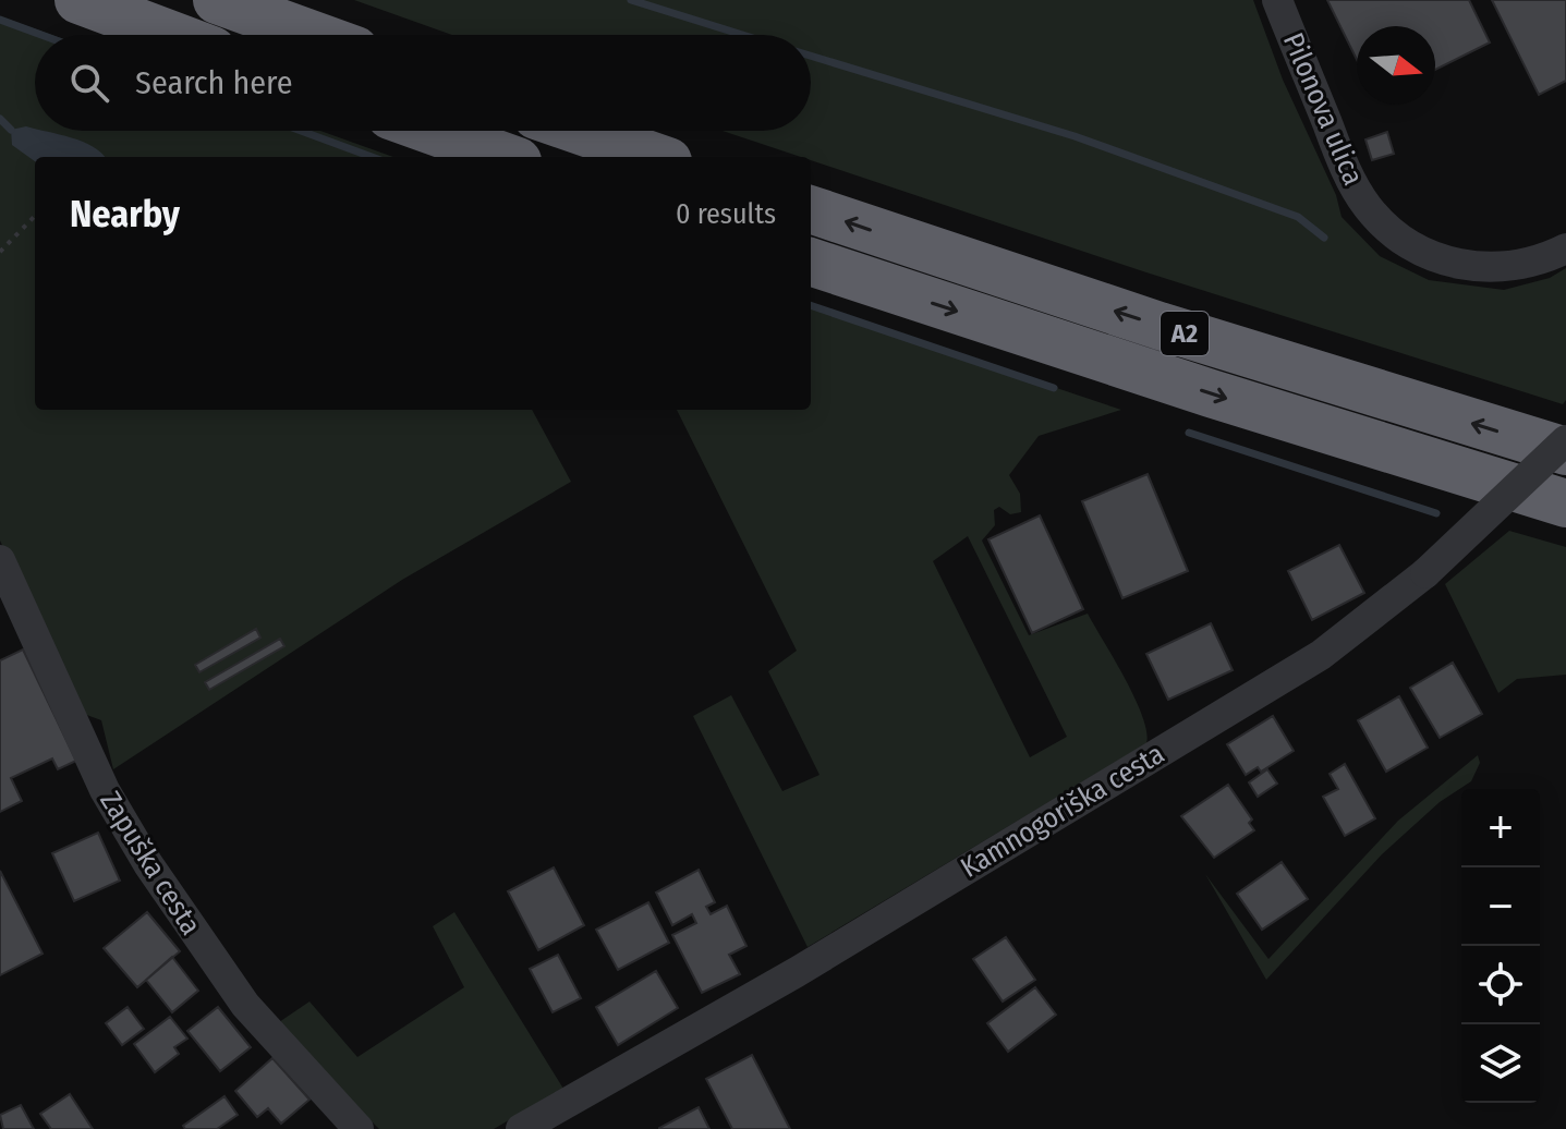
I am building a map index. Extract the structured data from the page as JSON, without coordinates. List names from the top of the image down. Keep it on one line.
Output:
{"streets":{"highway":["A2"],"street":["Pilonova ulica","Kamnogoriška cesta","Zapuška cesta"]},"north":"right","page":{"search":"Search here","heading":["Nearby","0 results"],"map_buttons":["+","−"]}}
